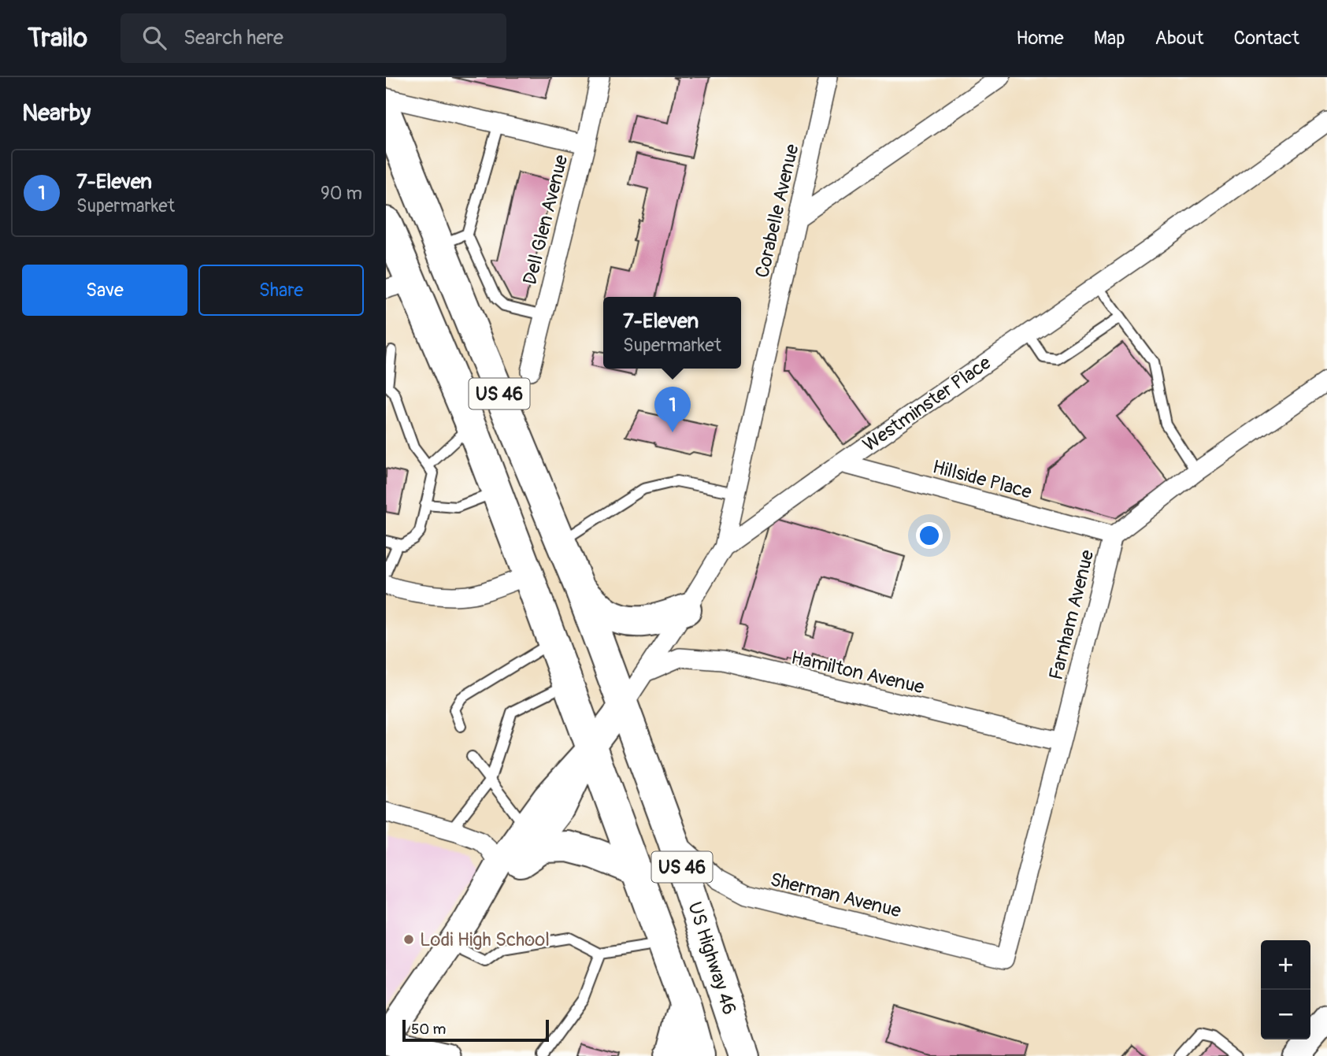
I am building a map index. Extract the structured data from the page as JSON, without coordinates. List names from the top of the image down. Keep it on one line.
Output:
{"streets":{"highway":["US 46","US Highway 46"],"street":["Corabelle Avenue","Dell Glen Avenue","Westminster Place","Hillside Place","Farnham Avenue","Hamilton Avenue","Sherman Avenue"]},"crossings":[["Corabelle Avenue","Westminster Place"],["US 46","Westminster Place"],["US 46","US Highway 46"],["Westminster Place","Hillside Place"],["Westminster Place","Hamilton Avenue"],["Westminster Place","US Highway 46"],["Hillside Place","Farnham Avenue"],["Farnham Avenue","Hamilton Avenue"],["Farnham Avenue","Sherman Avenue"],["Sherman Avenue","US Highway 46"]],"places":["Lodi High School"],"scale_bar":"50 m","page":{"header":"Trailo","search":"Search here","nav":["Home","Map","About","Contact"],"heading":"Nearby","list":[{"mark":"1","name":"7-Eleven","note":"Supermarket","value":"90 m"}],"buttons":["Save","Share"],"popup":["7-Eleven","Supermarket"],"pins":"1","map_buttons":["+","−"],"scale":"50 m"}}
